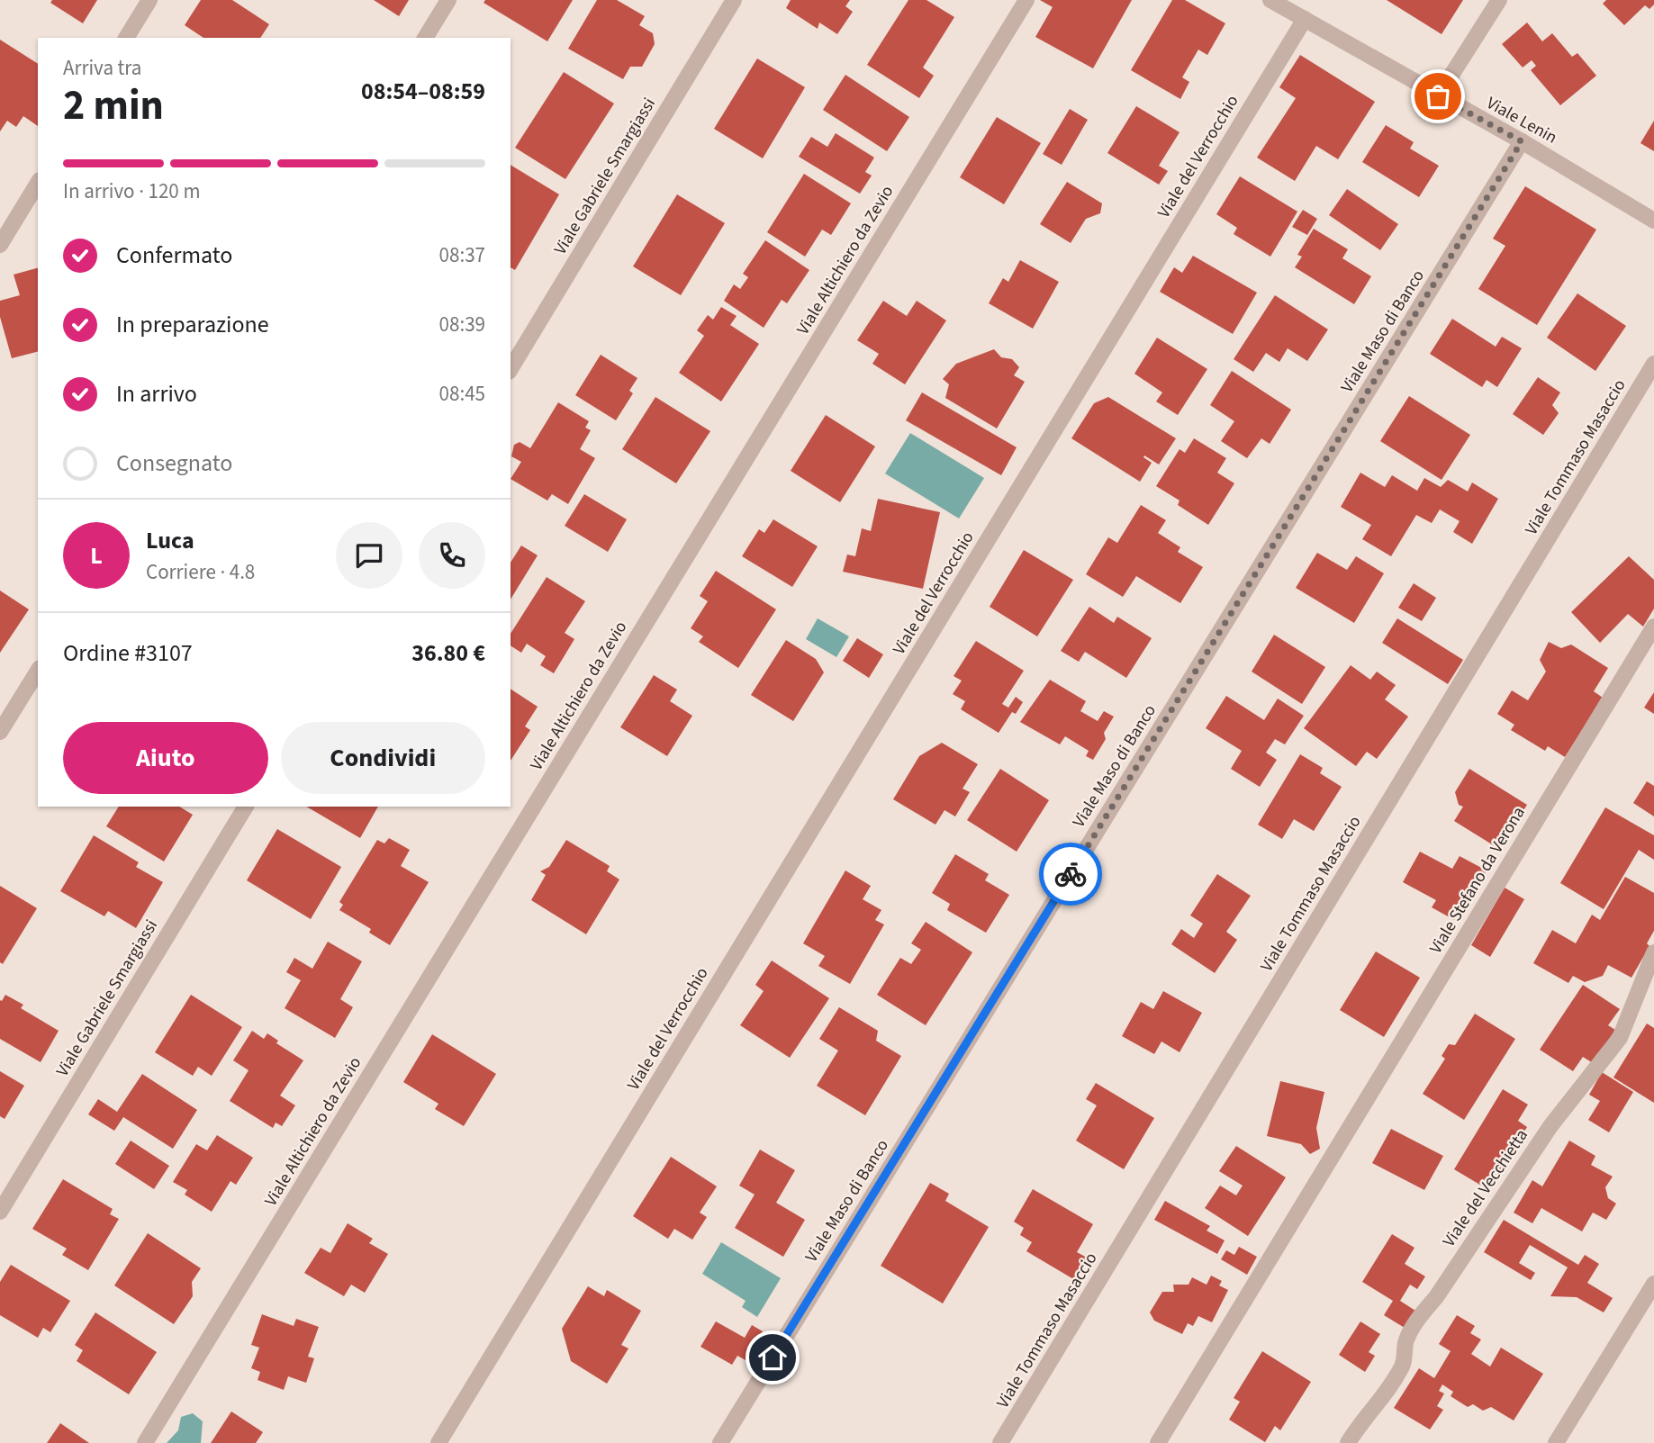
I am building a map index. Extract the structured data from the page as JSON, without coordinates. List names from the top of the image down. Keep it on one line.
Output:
{"streets":{"street":["Viale Lenin","Viale del Verrocchio","Viale Gabriele Smargiassi","Viale Altichiero da Zevio","Viale Maso di Banco","Viale Tommaso Masaccio","Viale Stefano da Verona","Viale del Vecchietta"]},"crossings":[["Viale Lenin","Viale del Verrocchio"],["Viale Lenin","Viale Maso di Banco"]],"page":{"heading":["2 min","Arriva tra","08:54–08:59"],"panel":["Luca","Corriere · 4.8","Ordine #3107","36.80 €"],"bar":"In arrivo · 120 m","list":[["Confermato","08:37"],["In preparazione","08:39"],["In arrivo","08:45"],"Consegnato"],"round":"L","buttons":["Aiuto","Condividi"]}}
